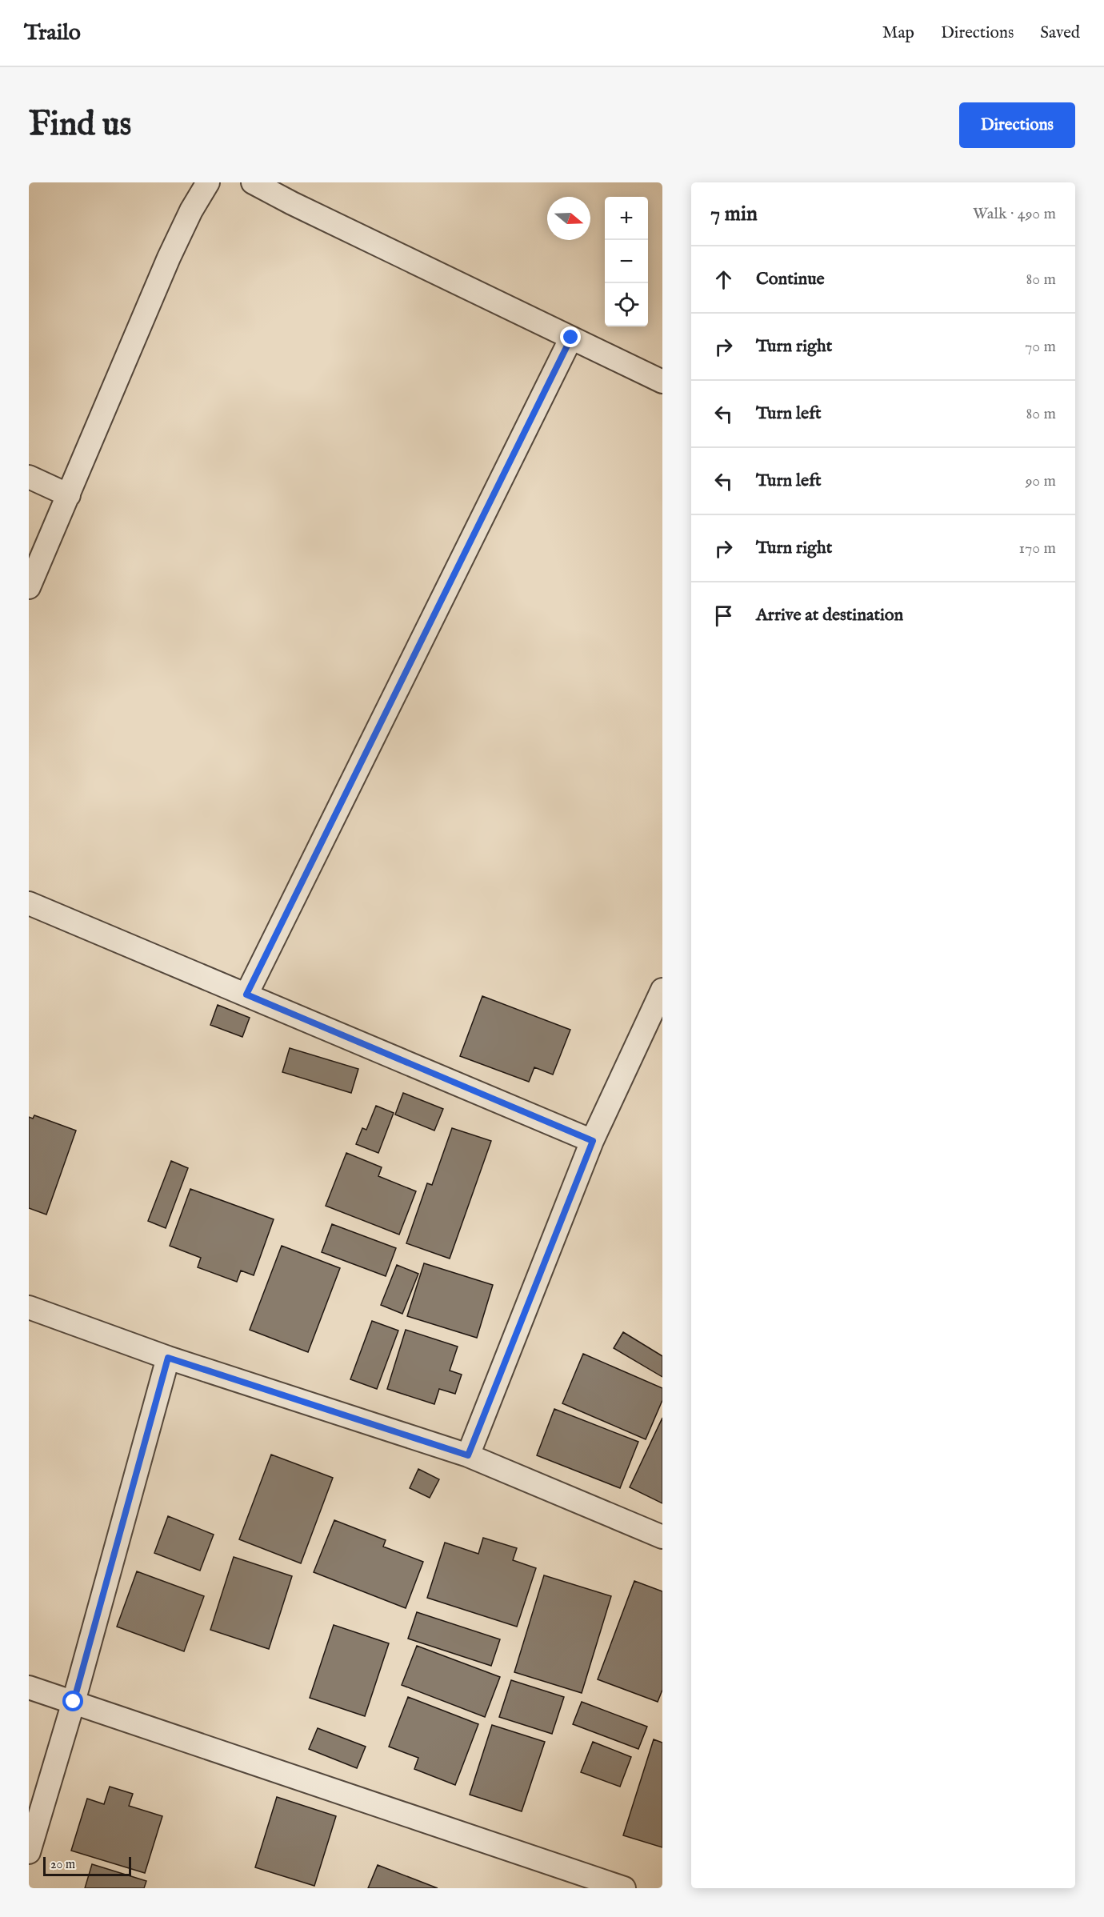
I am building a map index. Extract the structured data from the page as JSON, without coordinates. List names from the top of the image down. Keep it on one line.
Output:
{"scale_bar":"20 m","north":"right","page":{"header":"Trailo","nav":["Map","Directions","Saved"],"buttons":"Directions","title":"Find us","heading":["7 min","Walk · 490 m"],"map_buttons":["+","−"],"list":[["Continue","80 m"],["Turn right","70 m"],["Turn left","80 m"],["Turn left","90 m"],["Turn right","170 m"],"Arrive at destination"],"scale":"20 m"}}
